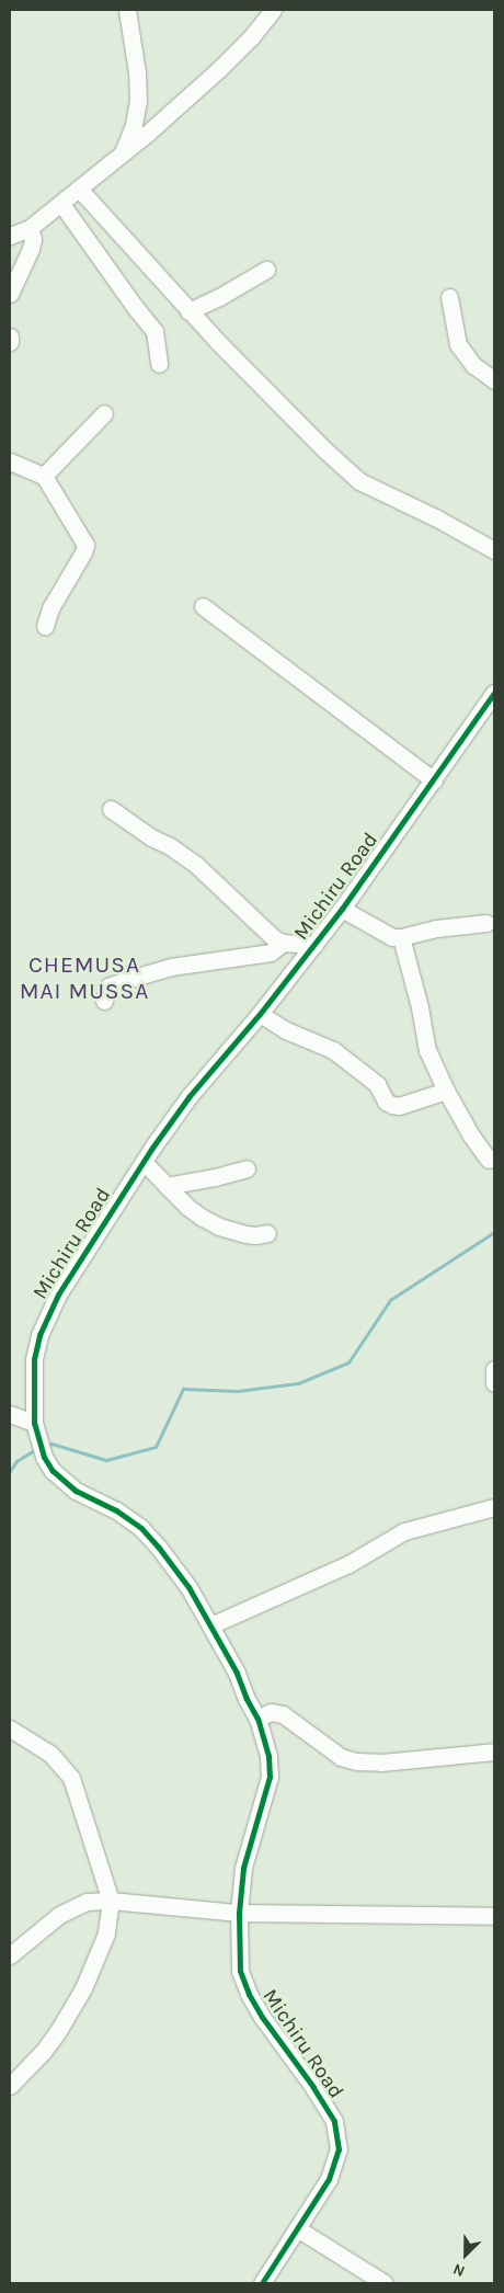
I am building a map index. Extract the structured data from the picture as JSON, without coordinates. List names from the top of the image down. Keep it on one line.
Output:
{"streets":{"street":["Michiru Road"]},"districts":["CHEMUSA MAI MUSSA"],"north":"bottom left"}
